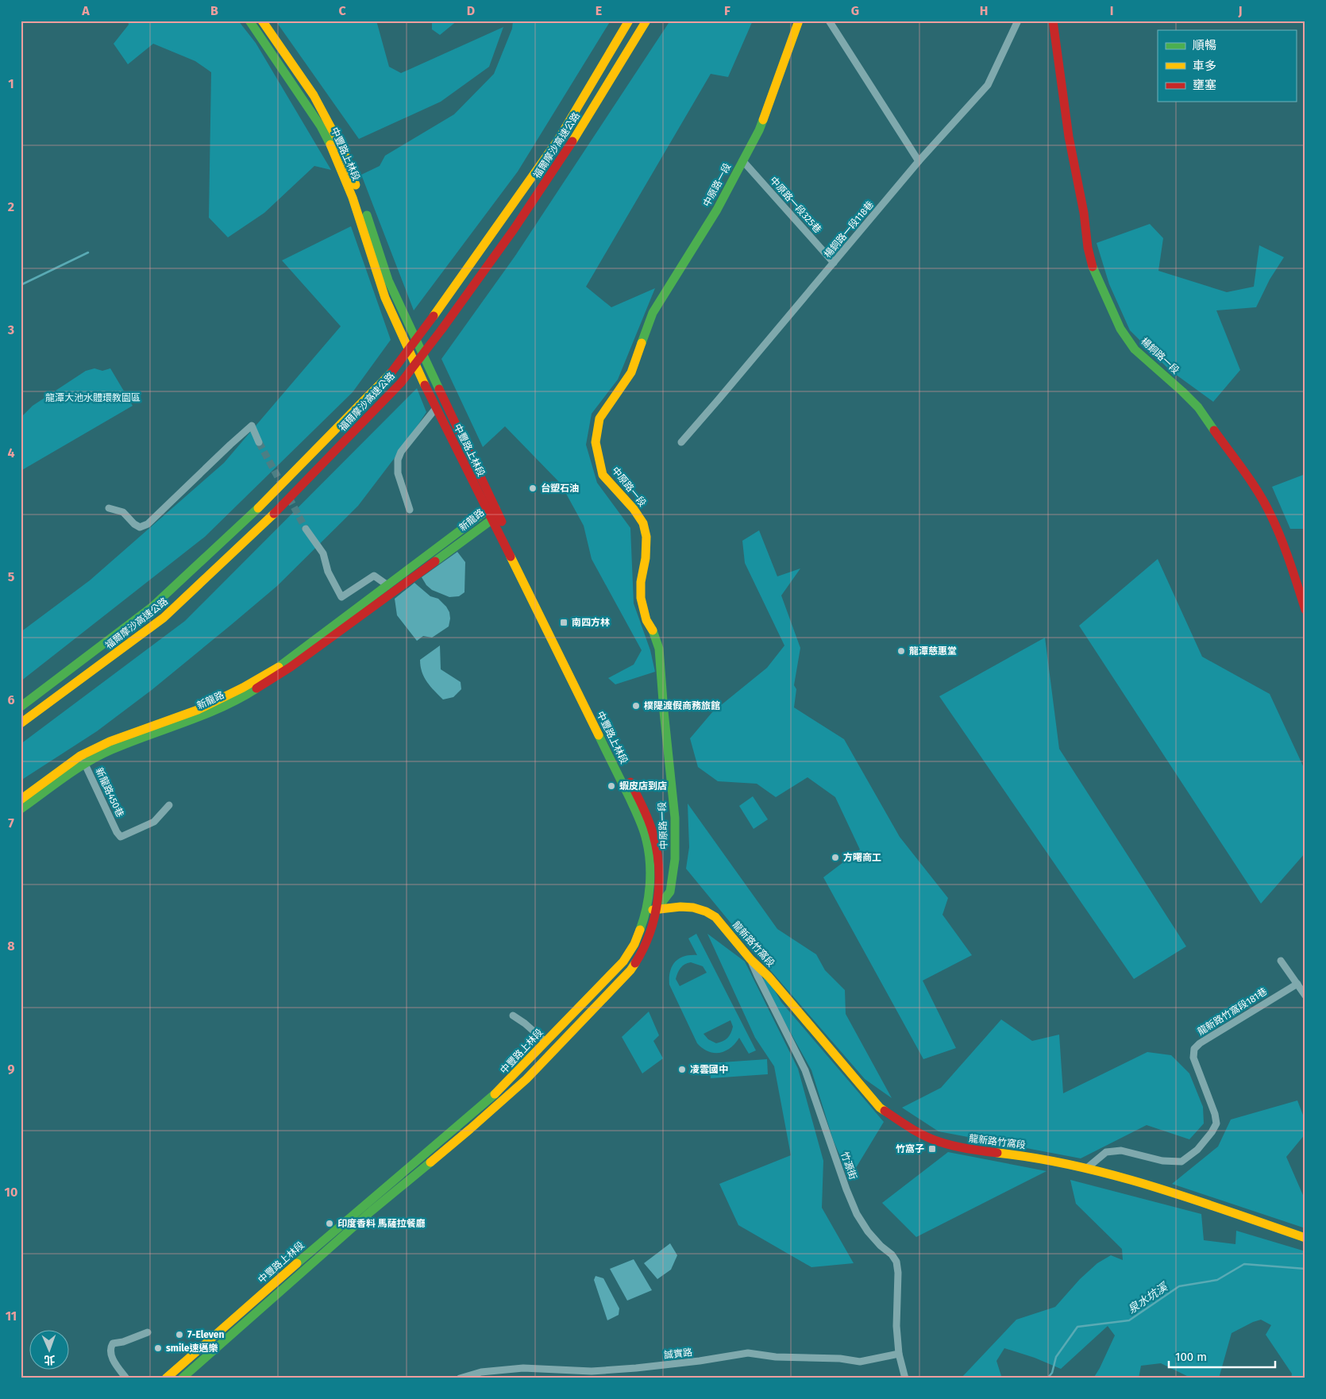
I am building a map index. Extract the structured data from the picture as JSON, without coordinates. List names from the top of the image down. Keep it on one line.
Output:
{"streets":{"main road":["福爾摩沙高速公路","中豐路上林段","中原路一段","楊銅路一段","新龍路","龍新路竹窩段"],"street":["中原路一段325巷","楊銅路一段118巷","新龍路450巷","龍新路竹窩段181巷","竹源街","誠實路"]},"crossings":[["中豐路上林段","中原路一段"],["中豐路上林段","新龍路"],["中豐路上林段","龍新路竹窩段"],["中原路一段","中原路一段325巷"],["中原路一段","龍新路竹窩段"],["中原路一段325巷","楊銅路一段118巷"],["新龍路","新龍路450巷"],["龍新路竹窩段","龍新路竹窩段181巷"],["龍新路竹窩段","竹源街"],["竹源街","誠實路"]],"water":["泉水坑溪"],"parks":["龍潭大池水體環教園區"],"places":{"other":["台塑石油","龍潭慈惠堂","樸隄渡假商務旅館","蝦皮店到店","方曙商工","凌雲國中","印度香料 馬薩拉餐廳","7-Eleven","smile速邁樂"],"transit":["南四方林","竹窩子"]},"legend":["順暢","車多","壅塞"],"scale_bar":"100 m","north":"bottom","grid":{"columns":["A","B","C","D","E","F","G","H","I","J"],"rows":["1","2","3","4","5","6","7","8","9","10","11"]}}
